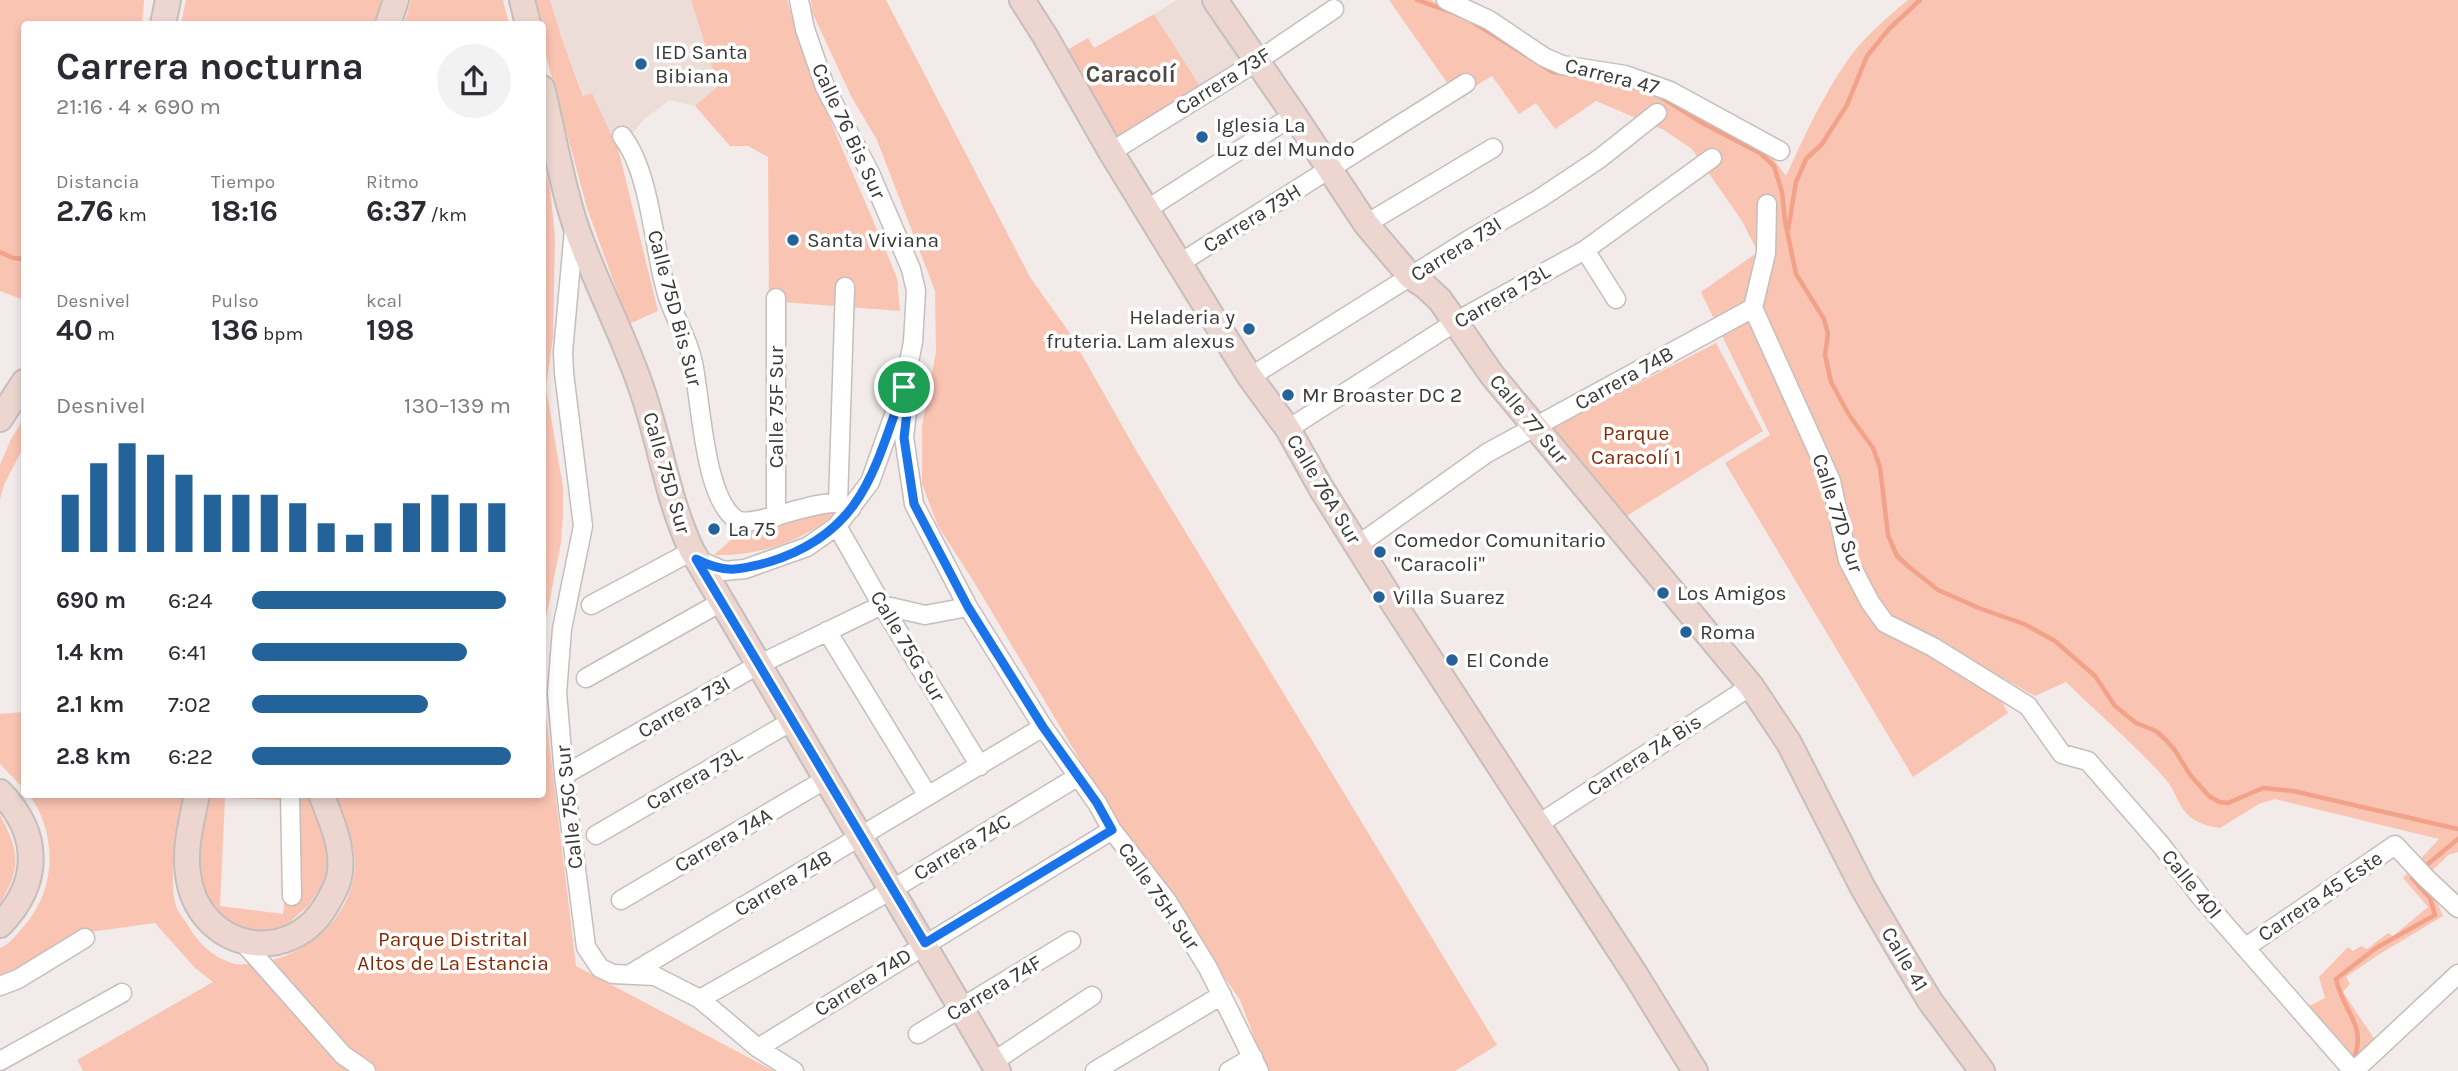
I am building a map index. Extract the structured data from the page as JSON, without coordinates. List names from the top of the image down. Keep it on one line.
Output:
{"streets":{"street":["Carrera 47","Carrera 73F","Calle 76 Bis Sur","Carrera 73H","Carrera 73I","Carrera 73L","Calle 75D Bis Sur","Carrera 74B","Calle 75F Sur","Calle 77 Sur","Calle 75D Sur","Calle 76A Sur","Calle 77D Sur","Calle 75G Sur","Carrera 74 Bis","Calle 75C Sur","Carrera 74A","Carrera 74C","Calle 40I","Calle 75H Sur","Carrera 45 Este","Calle 41","Carrera 74D","Carrera 74F"]},"crossings":[["Carrera 73F","Calle 77 Sur"],["Carrera 73F","Calle 76A Sur"],["Calle 76 Bis Sur","Calle 75H Sur"],["Carrera 73H","Calle 77 Sur"],["Carrera 73H","Calle 76A Sur"],["Carrera 73I","Calle 77 Sur"],["Carrera 73I","Calle 75D Sur"],["Carrera 73I","Calle 76A Sur"],["Carrera 73I","Calle 75G Sur"],["Carrera 73I","Calle 75C Sur"],["Carrera 73L","Calle 77 Sur"],["Carrera 73L","Calle 75D Sur"],["Carrera 73L","Calle 76A Sur"],["Calle 75D Bis Sur","Calle 75F Sur"],["Carrera 74B","Calle 77 Sur"],["Carrera 74B","Calle 75D Sur"],["Carrera 74B","Calle 76A Sur"],["Carrera 74B","Calle 77D Sur"],["Carrera 74B","Calle 75G Sur"],["Carrera 74B","Calle 75C Sur"],["Carrera 74B","Calle 75H Sur"],["Calle 77 Sur","Carrera 74 Bis"],["Calle 77 Sur","Calle 41"],["Calle 75D Sur","Calle 75C Sur"],["Calle 75D Sur","Carrera 74A"],["Calle 75D Sur","Carrera 74C"],["Calle 75D Sur","Carrera 74D"],["Calle 75D Sur","Carrera 74F"],["Calle 76A Sur","Carrera 74 Bis"],["Calle 77D Sur","Calle 40I"],["Calle 75C Sur","Carrera 74C"],["Calle 75C Sur","Carrera 74D"],["Carrera 74C","Calle 75H Sur"],["Calle 40I","Carrera 45 Este"],["Calle 75H Sur","Carrera 74D"]],"districts":["Caracolí"],"parks":["Parque Caracolí 1","Parque Distrital Altos de La Estancia"],"places":["IED Santa Bibiana","Iglesia La Luz del Mundo","Santa Viviana","Heladeria y fruteria. Lam alexus","Mr Broaster DC 2","La 75","Comedor Comunitario \"Caracoli\"","Los Amigos","Villa Suarez","Roma","El Conde"],"page":{"heading":["Carrera nocturna","21:16 · 4 × 690 m"],"stats":[["Distancia","2.76 km"],["Tiempo","18:16"],["Ritmo","6:37 /km"],["Desnivel","40 m"],["Pulso","136 bpm"],["kcal","198"]],"chart":["Desnivel","130–139 m"],"list":[{"name":"690 m","note":"6:24"},{"name":"1.4 km","note":"6:41"},{"name":"2.1 km","note":"7:02"},{"name":"2.8 km","note":"6:22"}]}}
